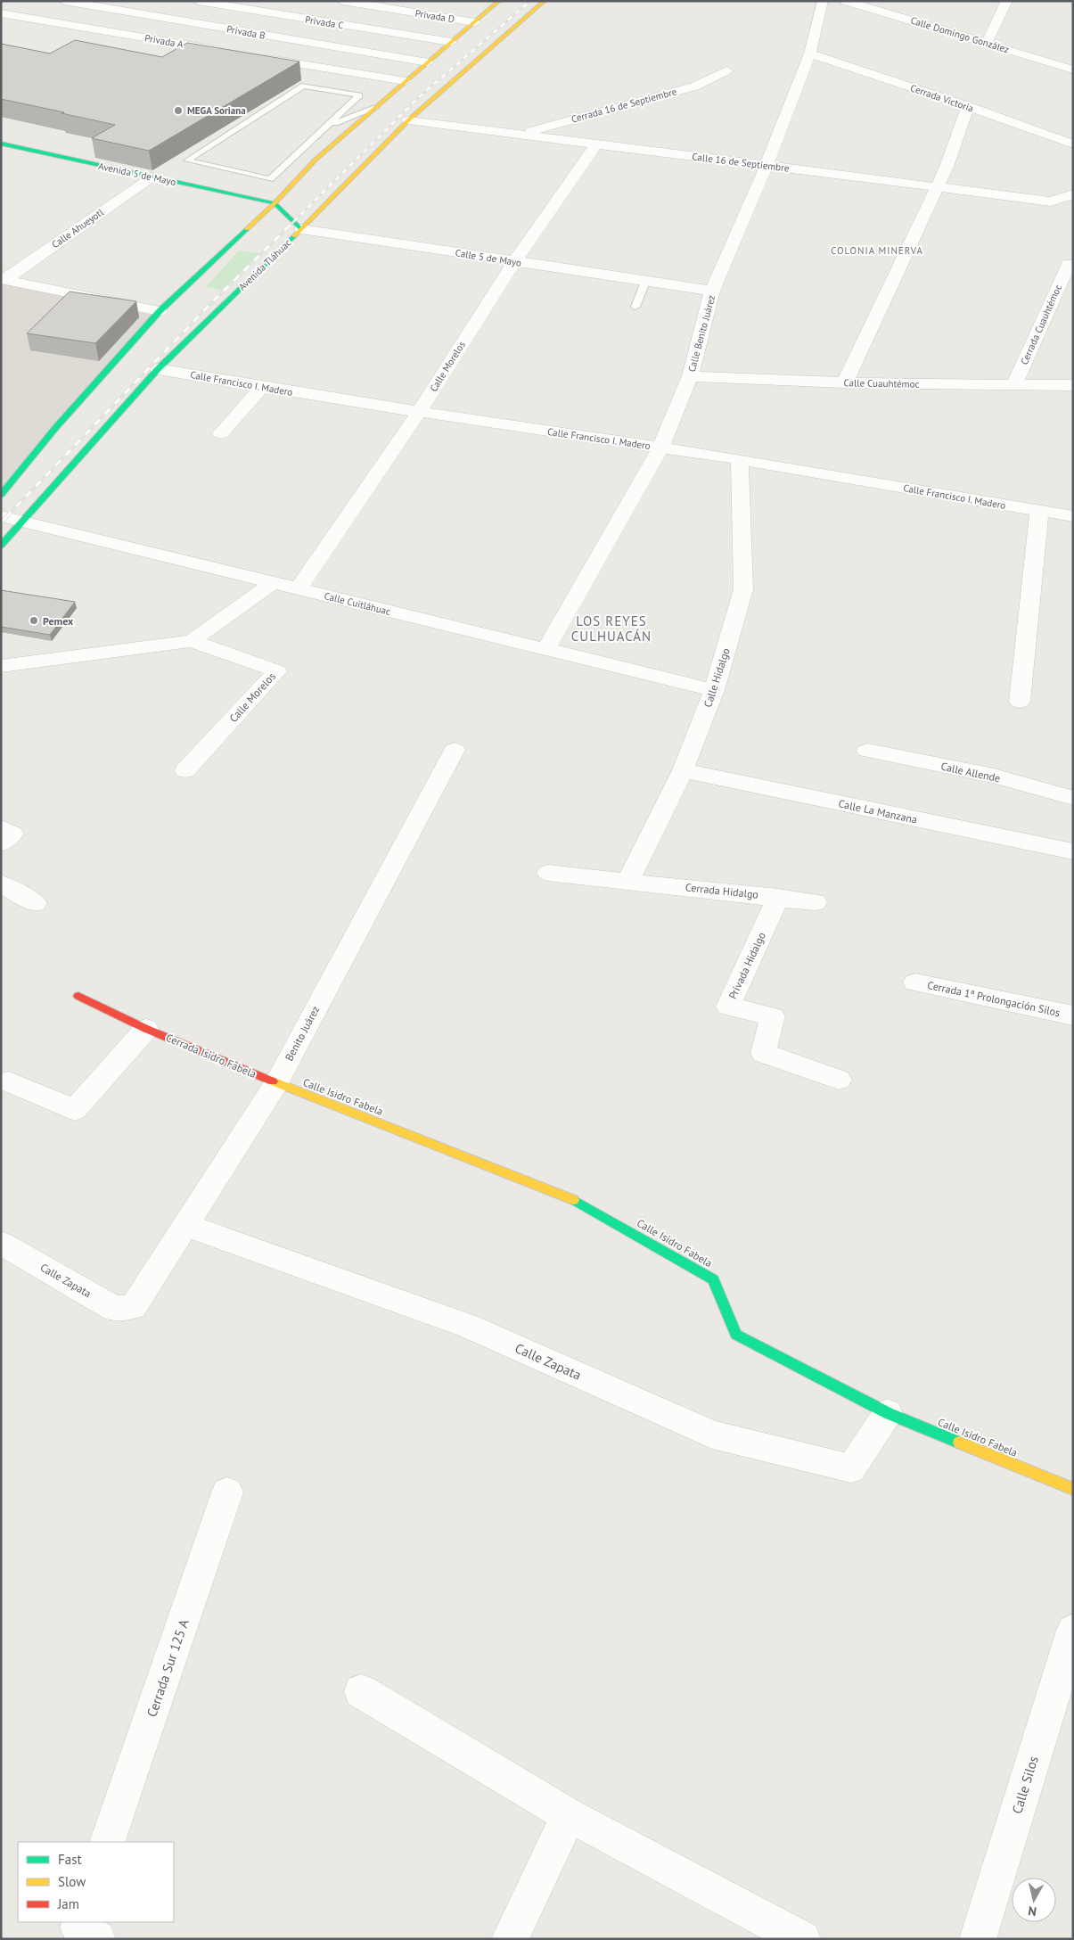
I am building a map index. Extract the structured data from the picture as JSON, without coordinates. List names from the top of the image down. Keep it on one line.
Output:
{"streets":{"main road":["Avenida 5 de Mayo","Avenida Tláhuac","Cerrada Isidro Fabela","Calle Isidro Fabela"],"street":["Privada D","Privada C","Privada B","Calle Domingo González","Privada A","Cerrada Victoria","Cerrada 16 de Septiembre","Calle 16 de Septiembre","Calle Ahueyotl","Calle 5 de Mayo","Cerrada Cuauhtémoc","Calle Benito Juárez","Calle Morelos","Calle Francisco I. Madero","Calle Cuauhtémoc","Calle Cuitláhuac","Calle Hidalgo","Calle Allende","Calle La Manzana","Cerrada Hidalgo","Privada Hidalgo","Cerrada 1ª Prolongación Silos","Benito Juárez","Calle Zapata","Cerrada Sur 125 A","Calle Silos"]},"crossings":[["Cerrada Victoria","Calle Benito Juárez"],["Cerrada 16 de Septiembre","Calle 16 de Septiembre"],["Calle 16 de Septiembre","Avenida Tláhuac"],["Calle 16 de Septiembre","Calle Benito Juárez"],["Calle 16 de Septiembre","Calle Morelos"],["Avenida 5 de Mayo","Calle Ahueyotl"],["Calle 5 de Mayo","Avenida Tláhuac"],["Calle 5 de Mayo","Calle Benito Juárez"],["Calle 5 de Mayo","Calle Morelos"],["Avenida Tláhuac","Calle Francisco I. Madero"],["Avenida Tláhuac","Calle Cuitláhuac"],["Cerrada Cuauhtémoc","Calle Cuauhtémoc"],["Calle Benito Juárez","Calle Francisco I. Madero"],["Calle Benito Juárez","Calle Cuauhtémoc"],["Calle Benito Juárez","Calle Cuitláhuac"],["Calle Morelos","Calle Francisco I. Madero"],["Calle Morelos","Calle Cuitláhuac"],["Calle Francisco I. Madero","Calle Hidalgo"],["Calle Cuitláhuac","Calle Hidalgo"],["Calle Hidalgo","Calle La Manzana"],["Calle Hidalgo","Cerrada Hidalgo"],["Cerrada Hidalgo","Privada Hidalgo"],["Benito Juárez","Cerrada Isidro Fabela"],["Benito Juárez","Calle Isidro Fabela"],["Benito Juárez","Calle Zapata"],["Cerrada Isidro Fabela","Calle Isidro Fabela"],["Calle Isidro Fabela","Calle Zapata"]],"districts":["COLONIA MINERVA","LOS REYES CULHUACÁN"],"places":["MEGA Soriana","Pemex"],"legend":["Fast","Slow","Jam"],"north":"bottom"}
